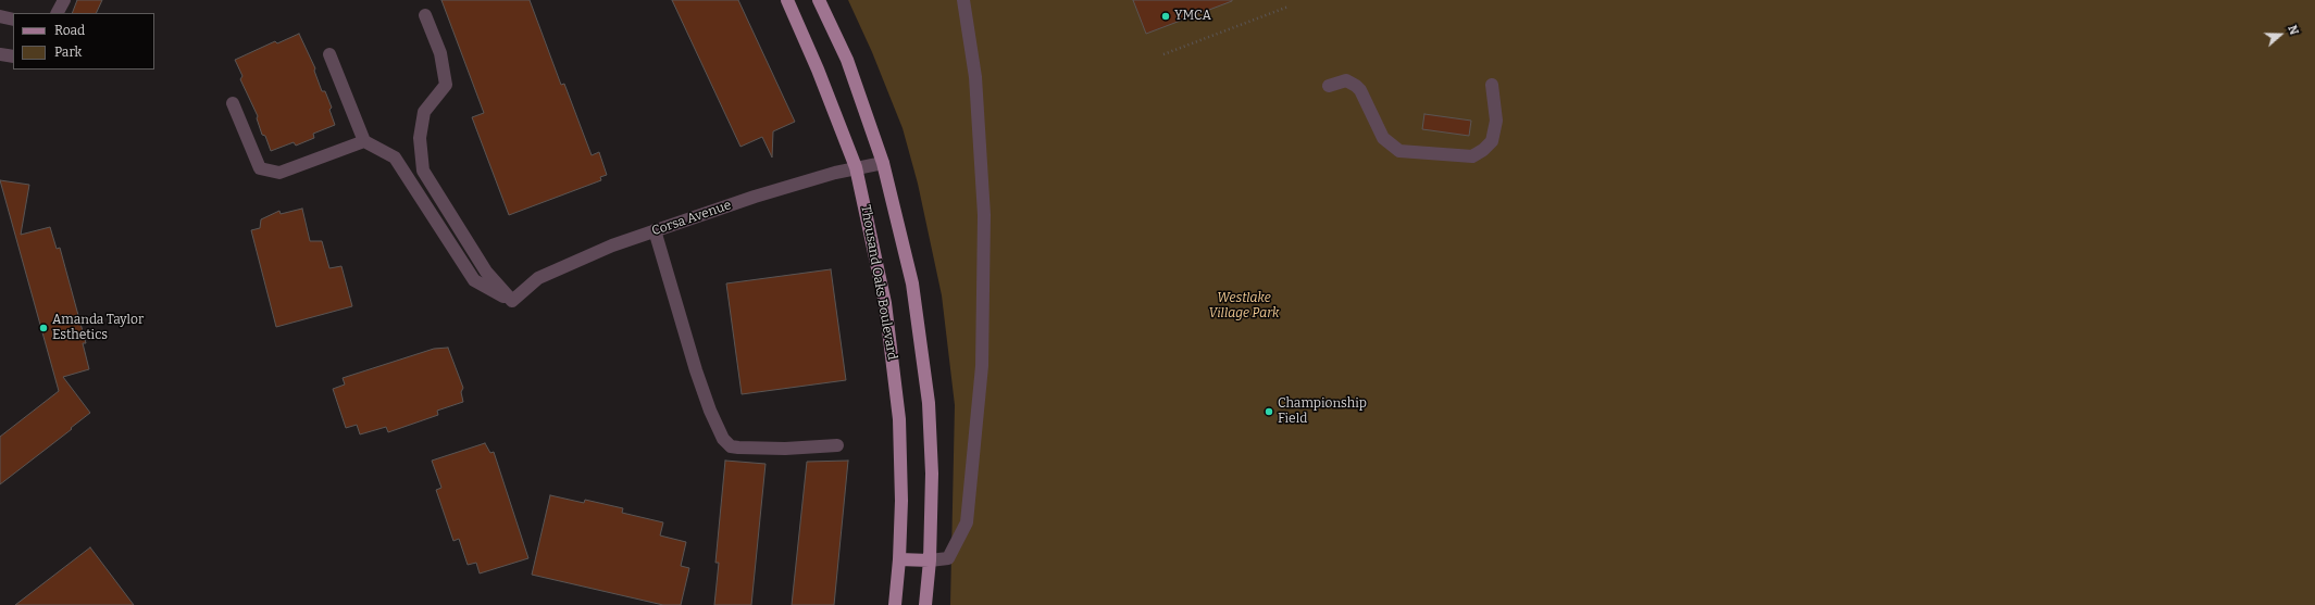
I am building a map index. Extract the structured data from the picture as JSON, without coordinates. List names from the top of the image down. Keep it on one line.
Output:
{"streets":{"main road":["Thousand Oaks Boulevard"],"street":["Corsa Avenue"]},"crossings":[["Corsa Avenue","Thousand Oaks Boulevard"]],"parks":["Westlake Village Park"],"places":["YMCA","Amanda Taylor Esthetics","Championship Field"],"legend":["Road","Park"],"north":"right"}
